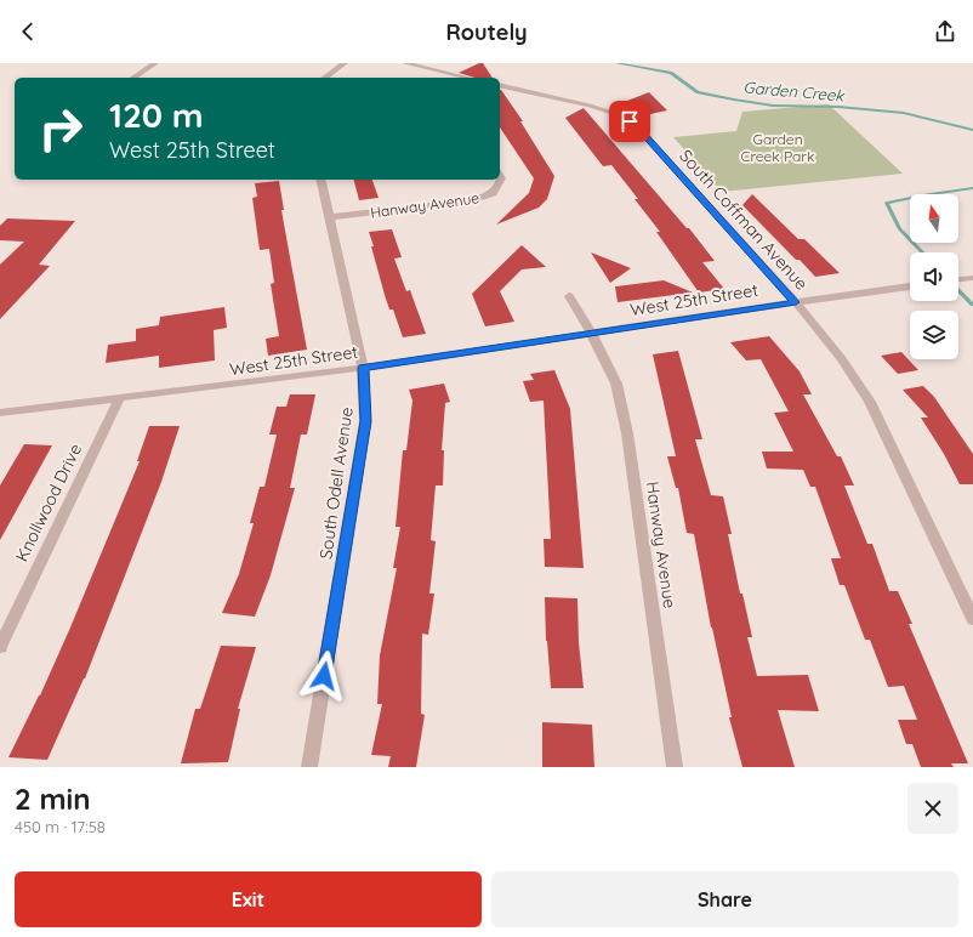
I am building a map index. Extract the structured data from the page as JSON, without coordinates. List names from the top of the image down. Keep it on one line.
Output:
{"streets":{"street":["Hanway Avenue","South Coffman Avenue","West 25th Street","South Odell Avenue","Knollwood Drive"]},"crossings":[["Hanway Avenue","West 25th Street"],["Hanway Avenue","South Odell Avenue"],["South Coffman Avenue","West 25th Street"],["West 25th Street","South Odell Avenue"],["West 25th Street","Knollwood Drive"]],"water":["Garden Creek"],"parks":["Garden Creek Park"],"north":"top","page":{"header":"Routely","turn":["120 m","West 25th Street"],"heading":["2 min","450 m · 17:58"],"buttons":["Exit","Share"]}}
